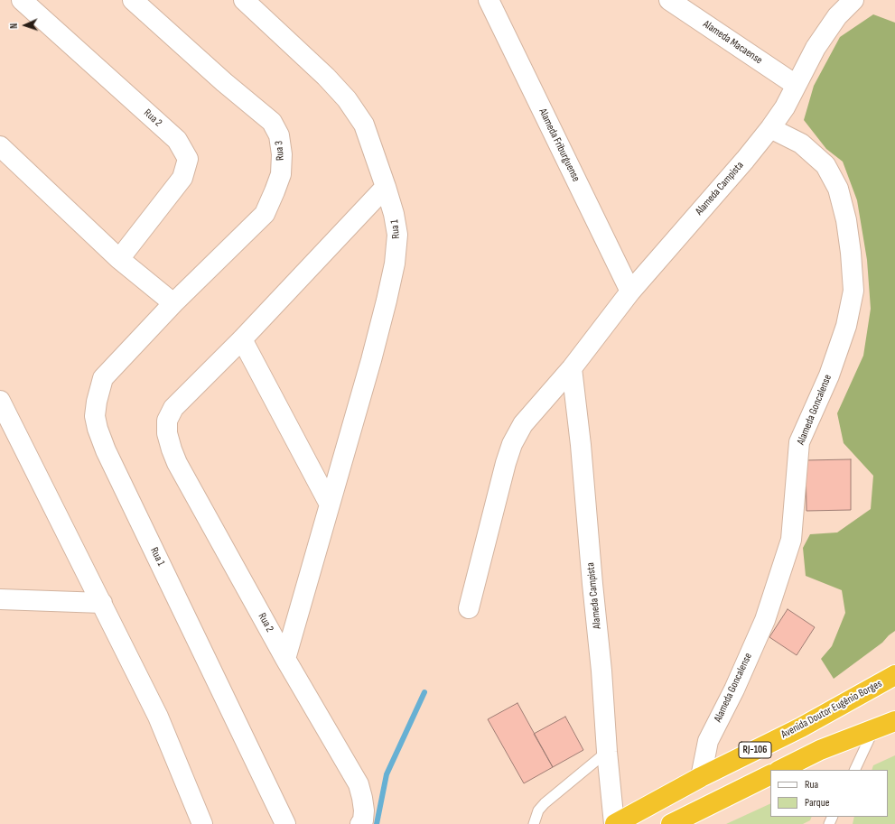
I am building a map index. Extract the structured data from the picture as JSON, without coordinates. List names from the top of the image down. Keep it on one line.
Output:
{"streets":{"highway":["Avenida Doutor Eugênio Borges","RJ-106"],"street":["Alameda Macaense","Rua 2","Alameda Friburguense","Rua 3","Alameda Campista","Rua 1","Alameda Goncalense"]},"crossings":[["Alameda Macaense","Alameda Campista"],["Rua 2","Rua 1"],["Alameda Friburguense","Alameda Campista"],["Rua 3","Rua 1"],["Alameda Campista","Alameda Goncalense"],["Alameda Campista","Avenida Doutor Eugênio Borges"],["Alameda Goncalense","Avenida Doutor Eugênio Borges"]],"legend":["Rua","Parque"],"north":"left"}
